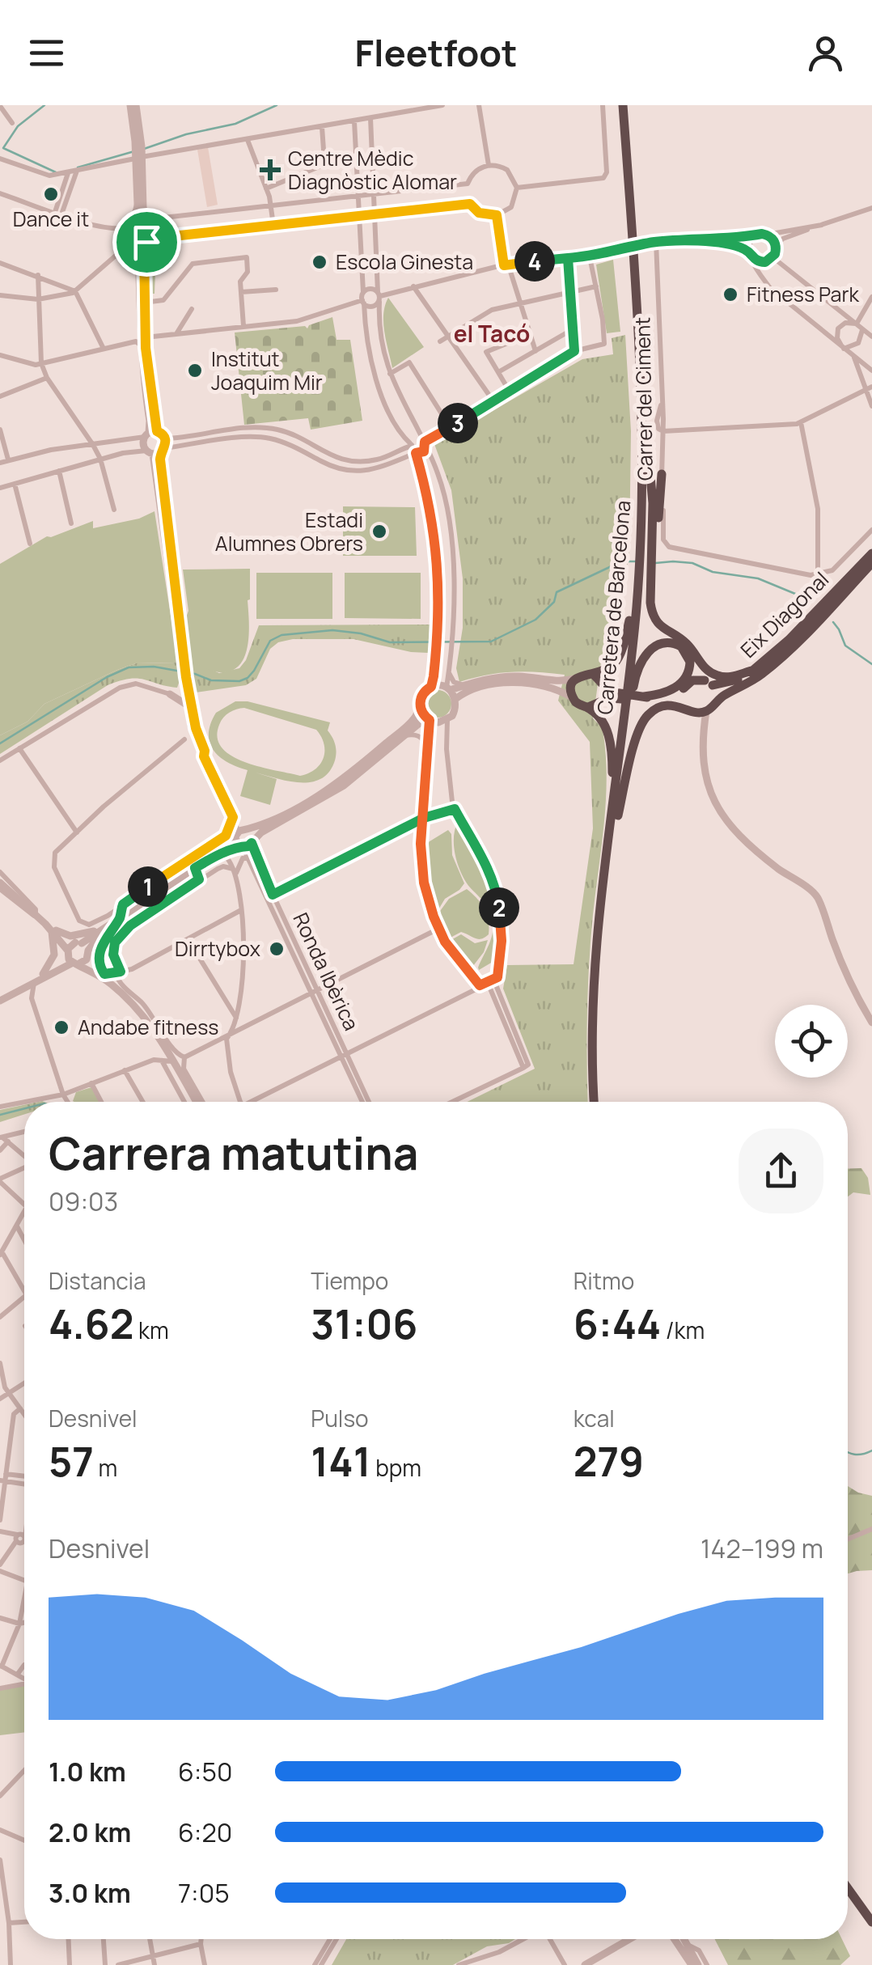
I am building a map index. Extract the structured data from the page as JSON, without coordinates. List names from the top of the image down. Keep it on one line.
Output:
{"streets":{"highway":["Carretera de Barcelona","Eix Diagonal"],"street":["Carrer del Ciment","Ronda Ibèrica"]},"districts":["el Tacó"],"places":{"health":["Centre Mèdic Diagnòstic Alomar"],"other":["Dance it","Escola Ginesta","Fitness Park","Institut Joaquim Mir","Estadi Alumnes Obrers","Dirrtybox","Andabe fitness"]},"page":{"header":"Fleetfoot","pins":["4","3","1","2"],"heading":["Carrera matutina","09:03"],"stats":[["Distancia","4.62 km"],["Tiempo","31:06"],["Ritmo","6:44 /km"],["Desnivel","57 m"],["Pulso","141 bpm"],["kcal","279"]],"chart":["Desnivel","142–199 m"],"list":[{"name":"1.0 km","note":"6:50"},{"name":"2.0 km","note":"6:20"},{"name":"3.0 km","note":"7:05"}]}}
